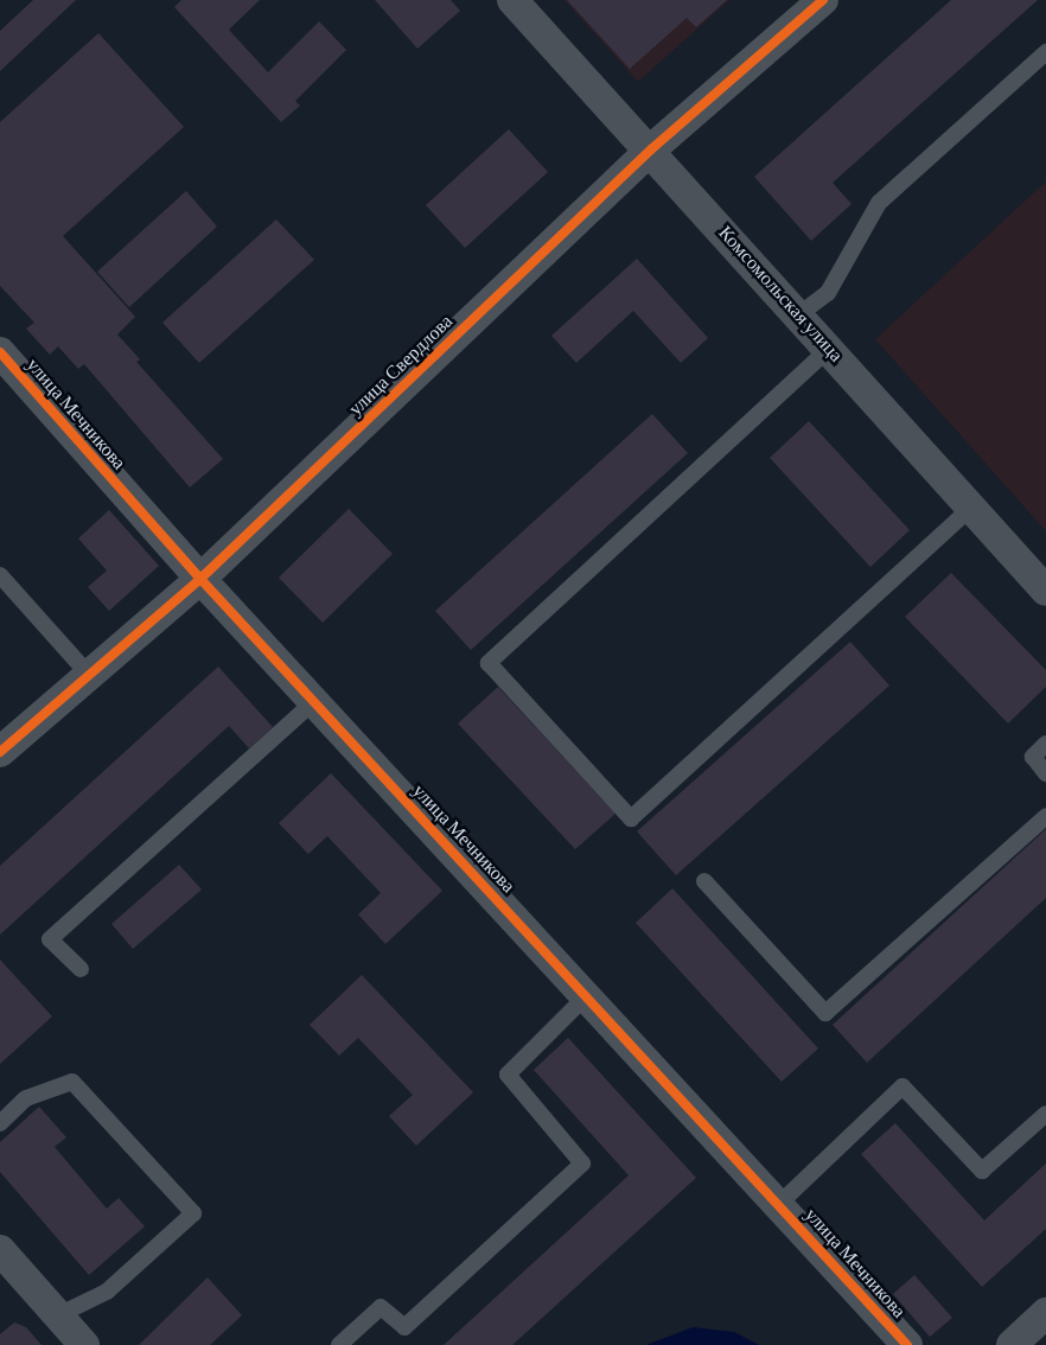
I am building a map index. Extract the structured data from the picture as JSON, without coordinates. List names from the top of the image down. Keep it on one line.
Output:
{"streets":{"street":["Комсомольская улица","улица Свердлова","улица Мечникова"]},"crossings":[["Комсомольская улица","улица Свердлова"],["улица Свердлова","улица Мечникова"]]}
